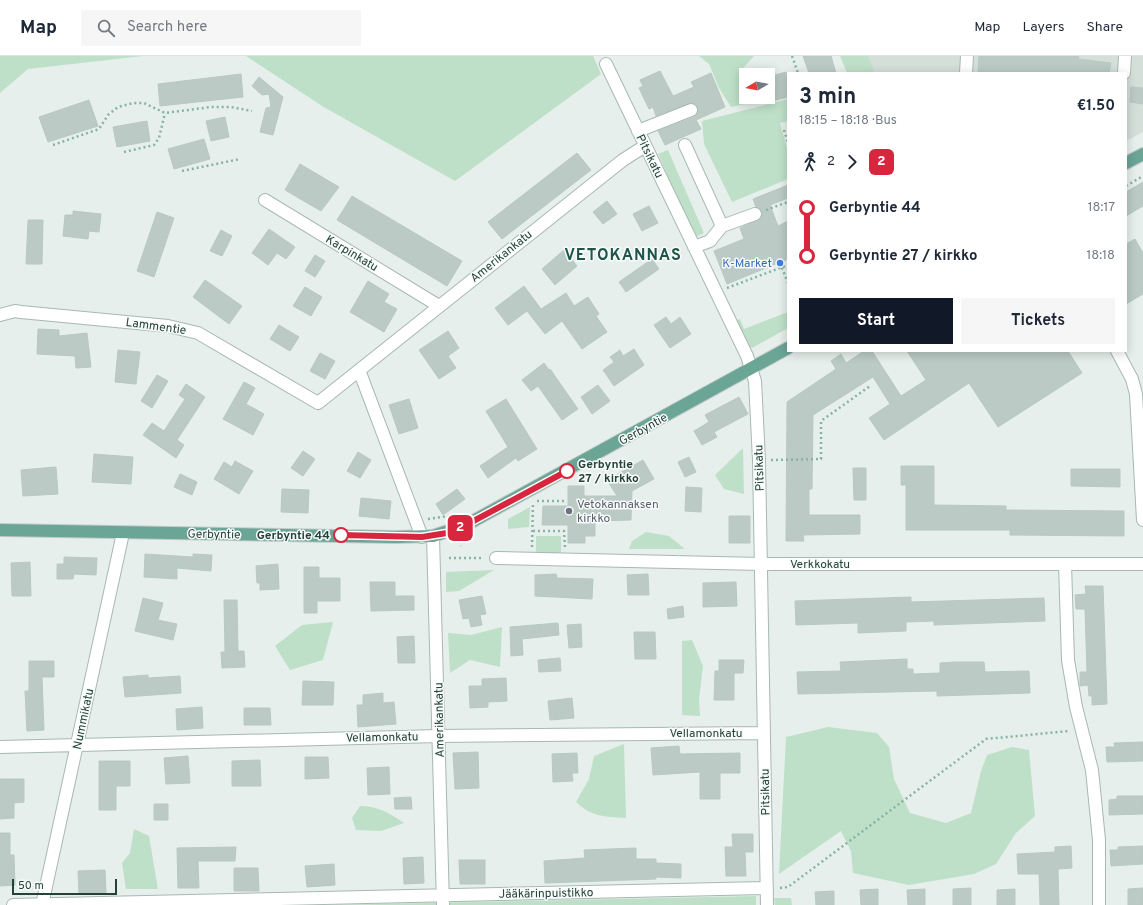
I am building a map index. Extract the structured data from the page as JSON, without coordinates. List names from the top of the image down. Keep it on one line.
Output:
{"streets":{"main road":["Gerbyntie"],"street":["Pitsikatu","Karpinkatu","Amerikankatu","Lammentie","Verkkokatu","Nummikatu","Vellamonkatu","Jääkärinpuistikko"]},"crossings":[["Pitsikatu","Amerikankatu"],["Pitsikatu","Gerbyntie"],["Pitsikatu","Verkkokatu"],["Pitsikatu","Vellamonkatu"],["Pitsikatu","Jääkärinpuistikko"],["Karpinkatu","Amerikankatu"],["Amerikankatu","Lammentie"],["Amerikankatu","Gerbyntie"],["Amerikankatu","Vellamonkatu"],["Amerikankatu","Jääkärinpuistikko"],["Gerbyntie","Nummikatu"],["Nummikatu","Vellamonkatu"],["Nummikatu","Jääkärinpuistikko"]],"districts":["VETOKANNAS"],"places":["K-Market","Gerbyntie 27 / kirkko","Vetokannaksen kirkko","Gerbyntie 44"],"lines":["bus line 2"],"scale_bar":"50 m","north":"left","page":{"header":"Map","search":"Search here","nav":["Map","Layers","Share"],"on_map":"2","heading":["3 min","18:15 – 18:18 · Bus","€1.50"],"legs":["2","2"],"list":[{"name":"Gerbyntie 44","value":"18:17"},{"name":"Gerbyntie 27 / kirkko","value":"18:18"}],"buttons":["Start","Tickets"],"scale":"50 m"}}
